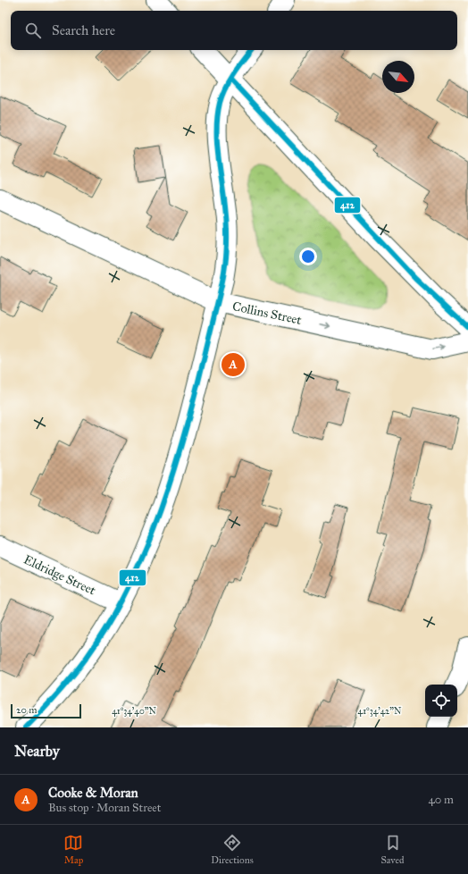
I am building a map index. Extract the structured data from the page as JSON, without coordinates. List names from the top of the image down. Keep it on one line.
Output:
{"streets":{"street":["Collins Street","Eldridge Street"]},"one_way":["Collins Street"],"lines":["transit line 412"],"scale_bar":"20 m","north":"bottom right","page":{"search":"Search here","pins":"A","scale":"20 m","heading":"Nearby","list":[{"mark":"A","name":"Cooke & Moran","note":"Bus stop · Moran Street","value":"40 m"}],"nav":["Map","Directions","Saved"]},"coordinates":["41°34'40\"N","41°34'42\"N"]}
